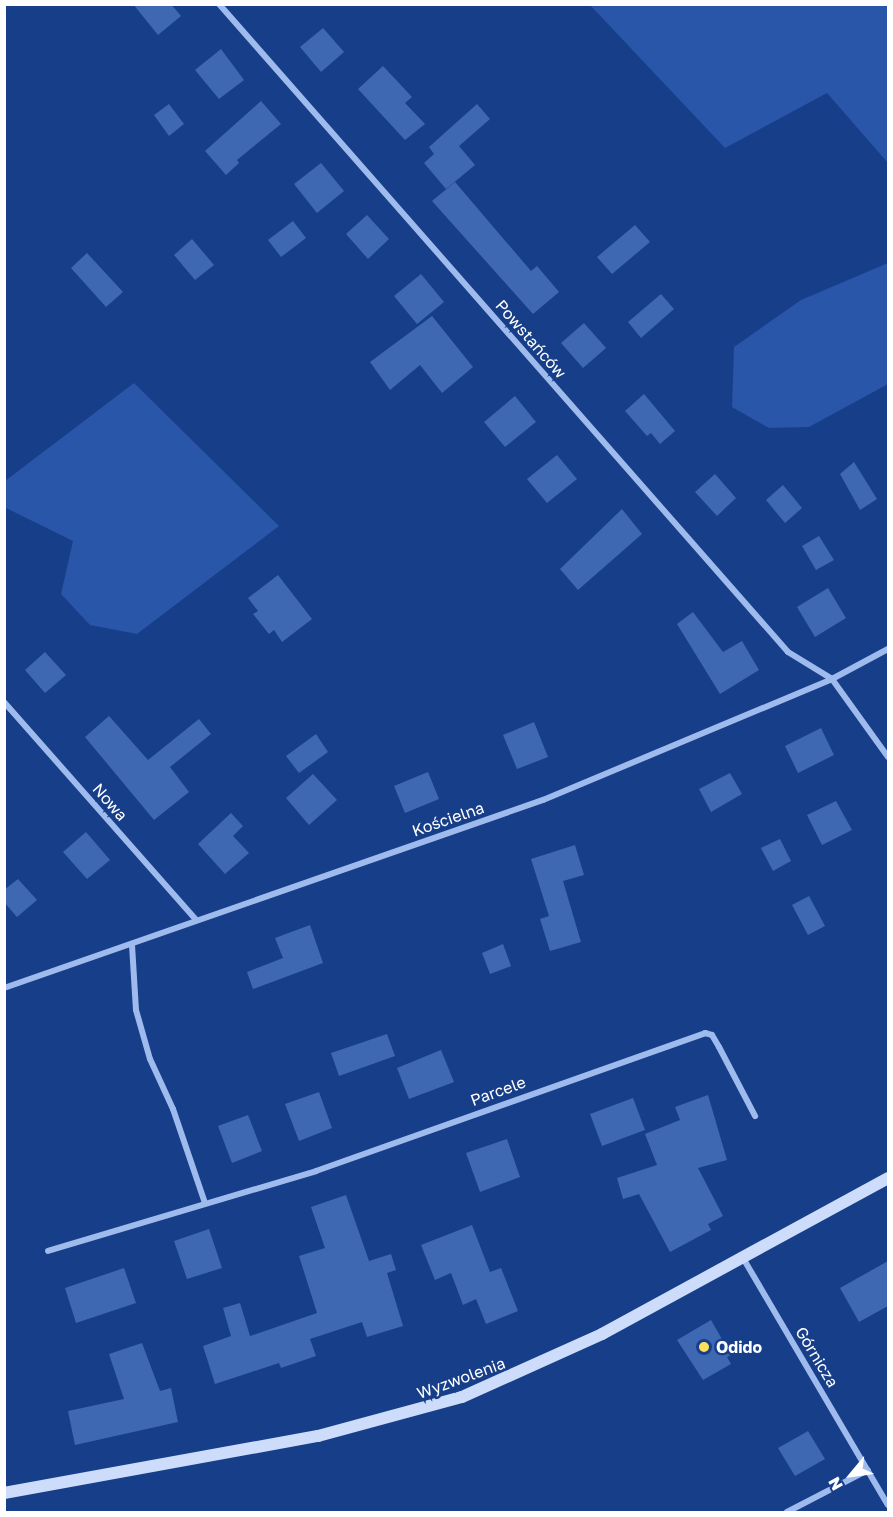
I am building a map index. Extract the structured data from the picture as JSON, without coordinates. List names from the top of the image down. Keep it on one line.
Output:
{"streets":{"main road":["Wyzwolenia"],"street":["Powstańców","Nowa","Kościelna","Parcele","Górnicza"]},"crossings":[["Powstańców","Kościelna"],["Nowa","Kościelna"],["Górnicza","Wyzwolenia"]],"places":["Odido"],"north":"bottom left"}
